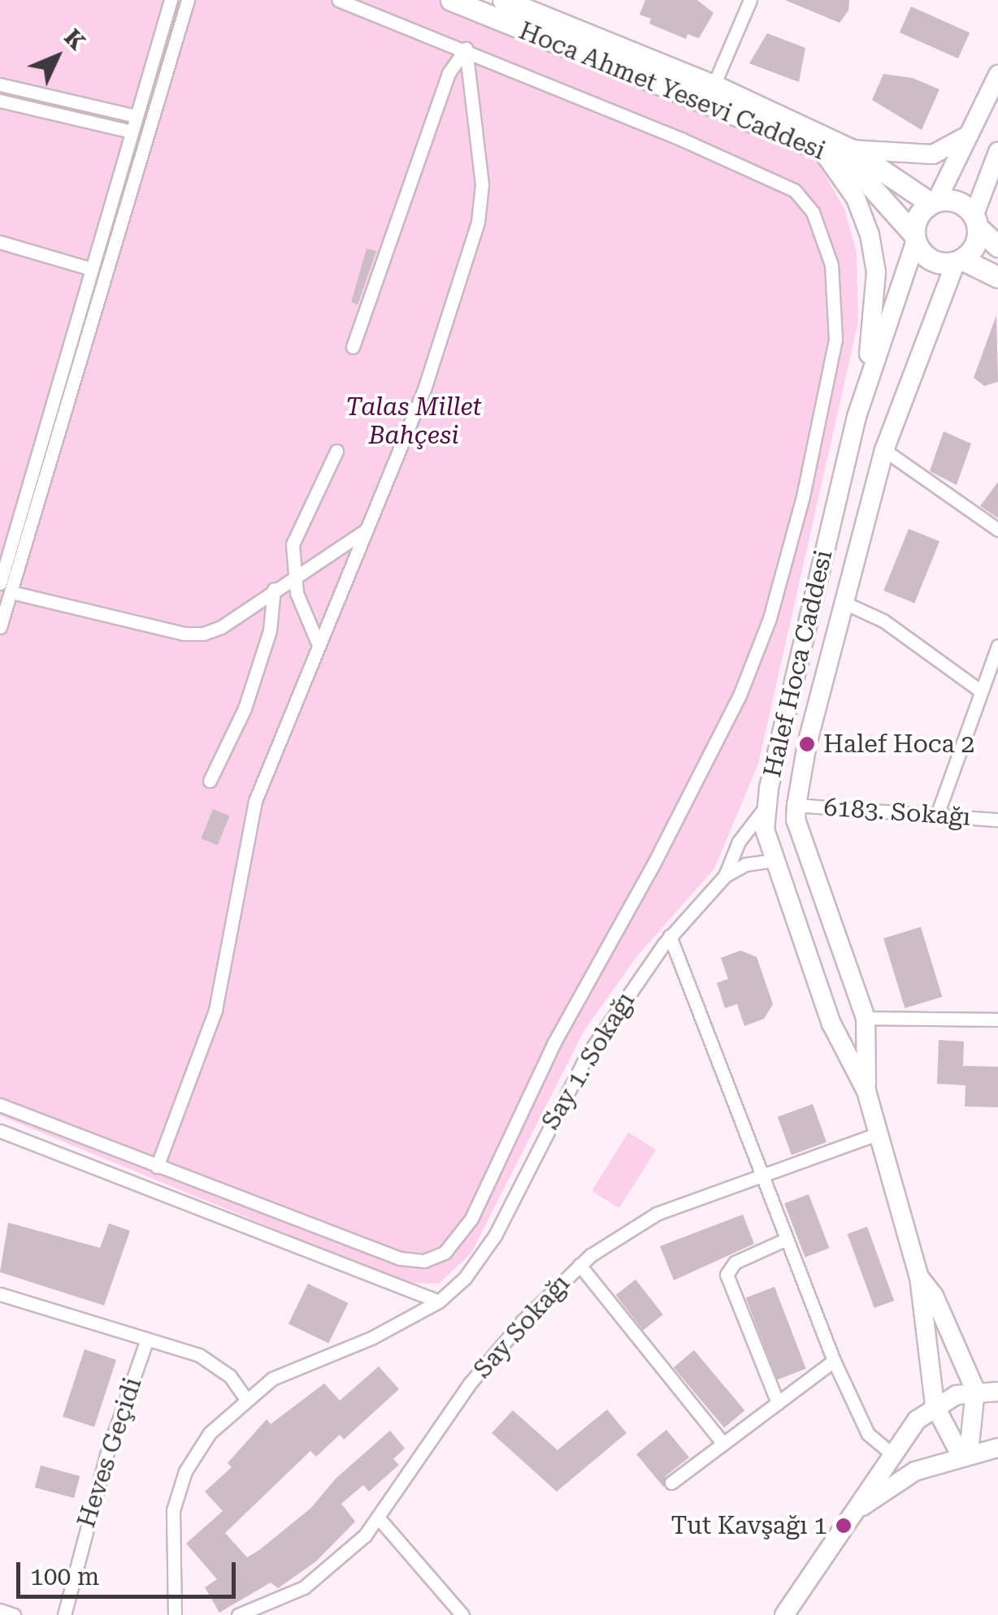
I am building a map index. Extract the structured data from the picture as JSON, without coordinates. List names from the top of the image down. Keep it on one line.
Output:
{"streets":{"main road":["Hoca Ahmet Yesevi Caddesi","Halef Hoca Caddesi"],"street":["6183. Sokağı","Say 1. Sokağı","Say Sokağı","Heves Geçidi"]},"crossings":[["Hoca Ahmet Yesevi Caddesi","Halef Hoca Caddesi"],["Halef Hoca Caddesi","6183. Sokağı"],["Halef Hoca Caddesi","Say 1. Sokağı"]],"parks":["Talas Millet Bahçesi"],"places":["Halef Hoca 2","Tut Kavşağı 1"],"scale_bar":"100 m","north":"top right"}
